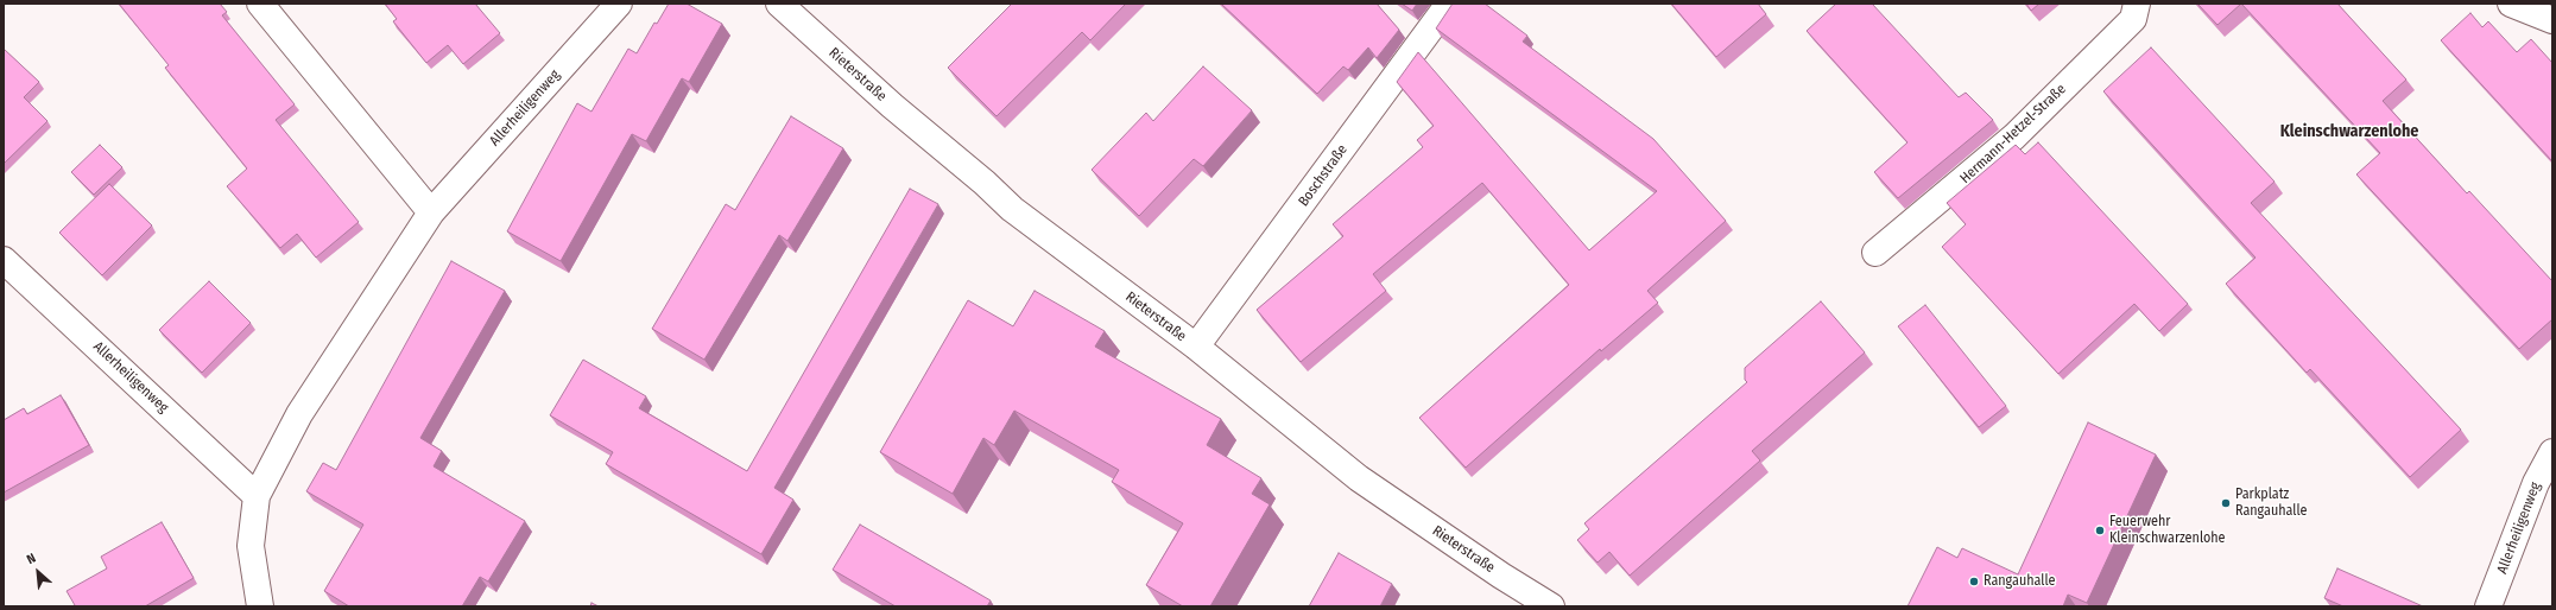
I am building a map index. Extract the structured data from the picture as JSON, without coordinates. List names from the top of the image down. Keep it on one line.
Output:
{"streets":{"street":["Rieterstraße","Allerheiligenweg","Hermann-Hetzel-Straße","Boschstraße"]},"crossings":[["Rieterstraße","Boschstraße"]],"districts":["Kleinschwarzenlohe"],"places":["Parkplatz Rangauhalle","Feuerwehr Kleinschwarzenlohe","Rangauhalle"],"north":"top left"}
